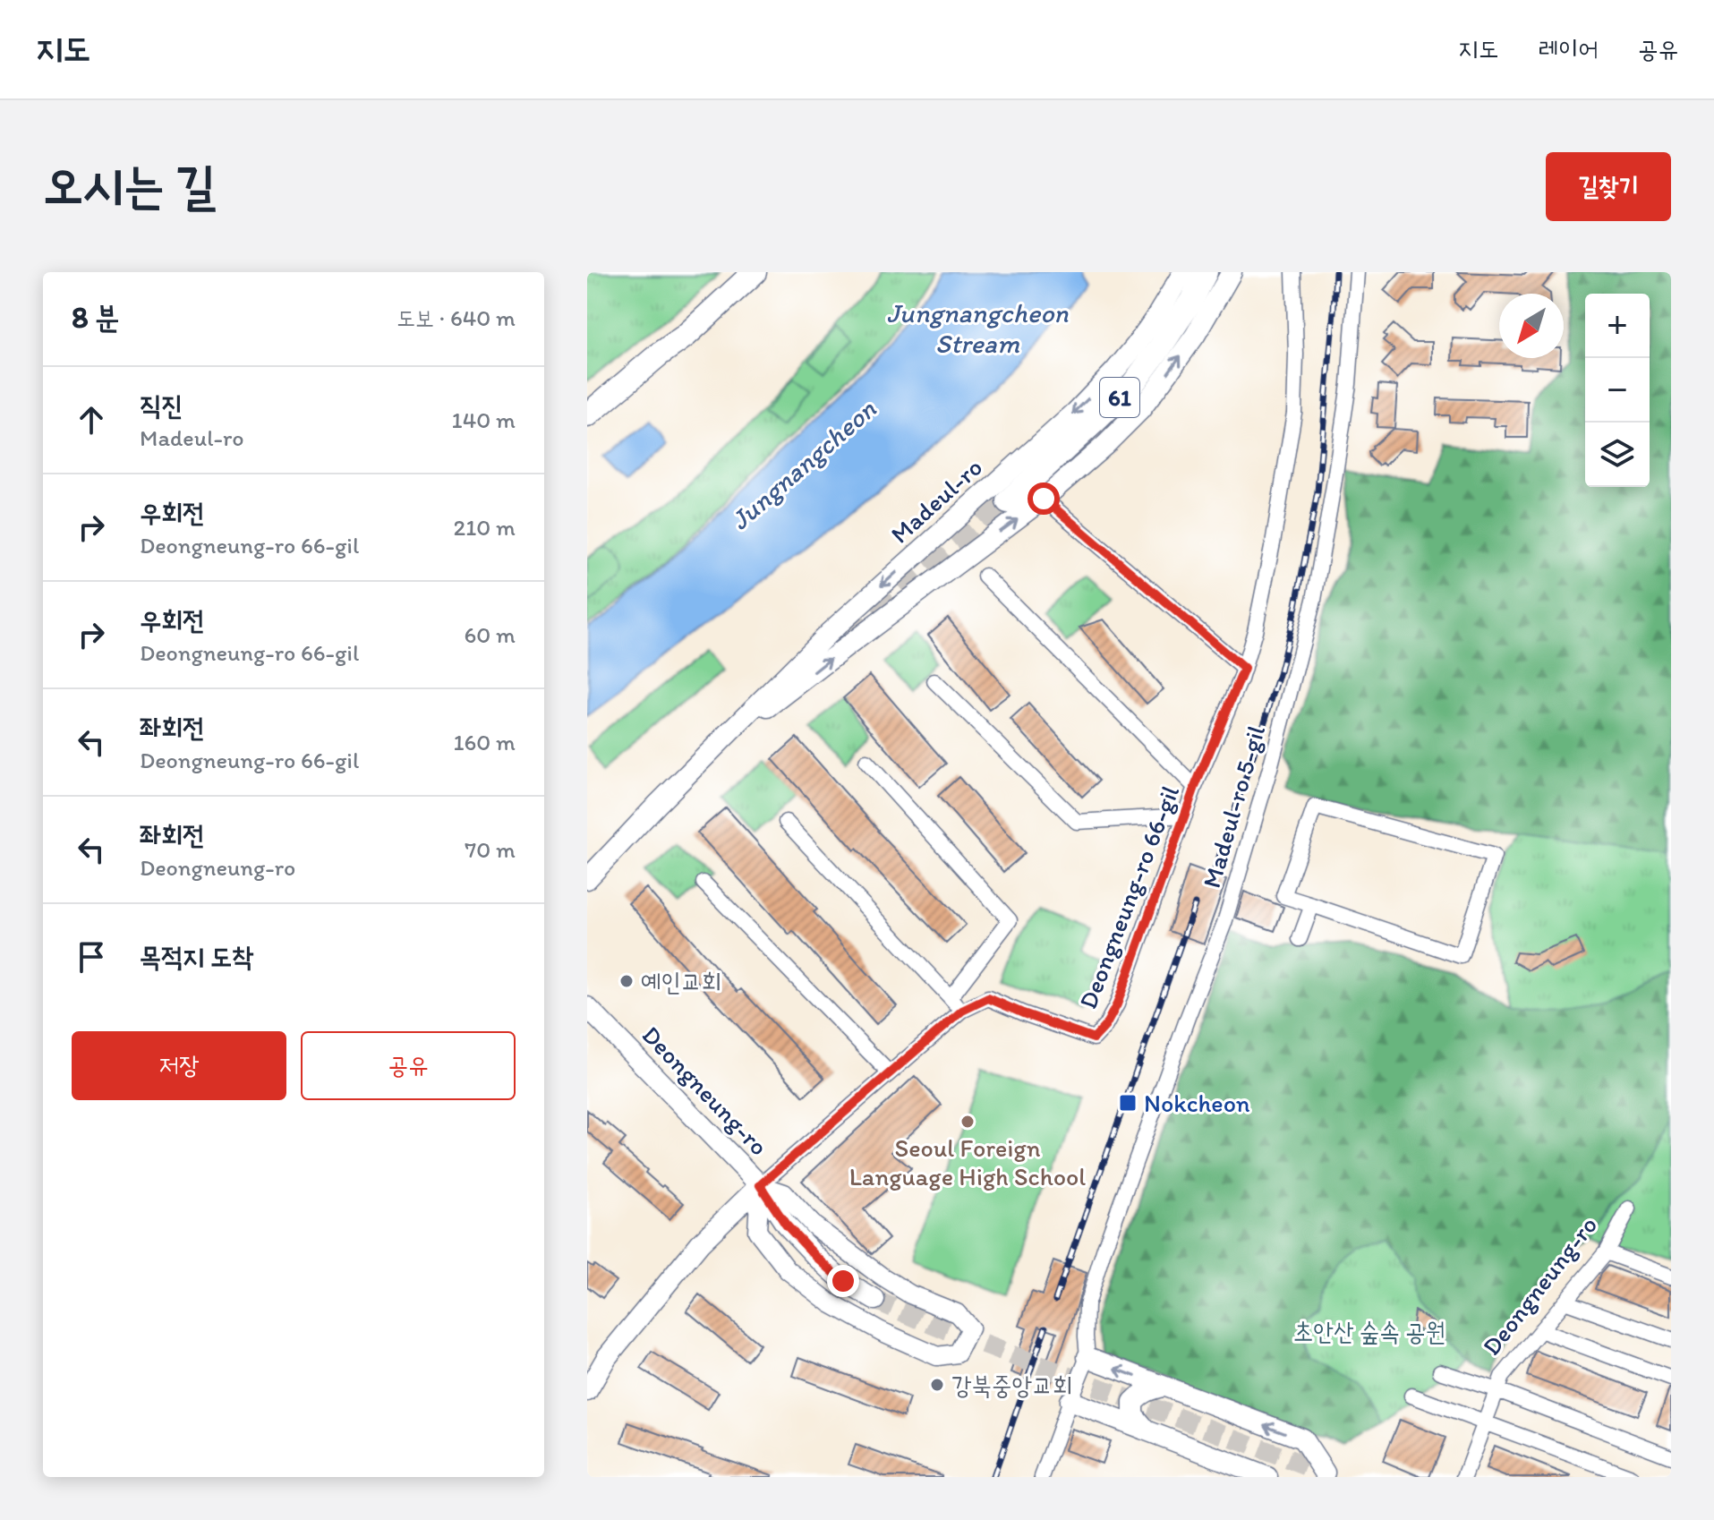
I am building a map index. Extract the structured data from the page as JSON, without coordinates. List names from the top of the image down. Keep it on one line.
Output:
{"streets":{"highway":["61"],"main road":["Madeul-ro","Deongneung-ro"],"street":["Madeul-ro 5-gil","Deongneung-ro 66-gil"]},"crossings":[["Deongneung-ro 66-gil","Deongneung-ro"]],"water":["Jungnangcheon Stream","Jungnangcheon"],"parks":["초안산 숲속 공원"],"places":{"other":["예인교회","Seoul Foreign Language High School","강북중앙교회"],"transit":["Nokcheon"]},"north":"bottom left","page":{"header":"지도","nav":["지도","레이어","공유"],"buttons":["길찾기",["저장","공유"]],"title":"오시는 길","heading":["8 분","도보 · 640 m"],"map_buttons":["+","−"],"list":[["직진","Madeul-ro","140 m"],["우회전","Deongneung-ro 66-gil","210 m"],["우회전","Deongneung-ro 66-gil","60 m"],["좌회전","Deongneung-ro 66-gil","160 m"],["좌회전","Deongneung-ro","70 m"],"목적지 도착"]}}
